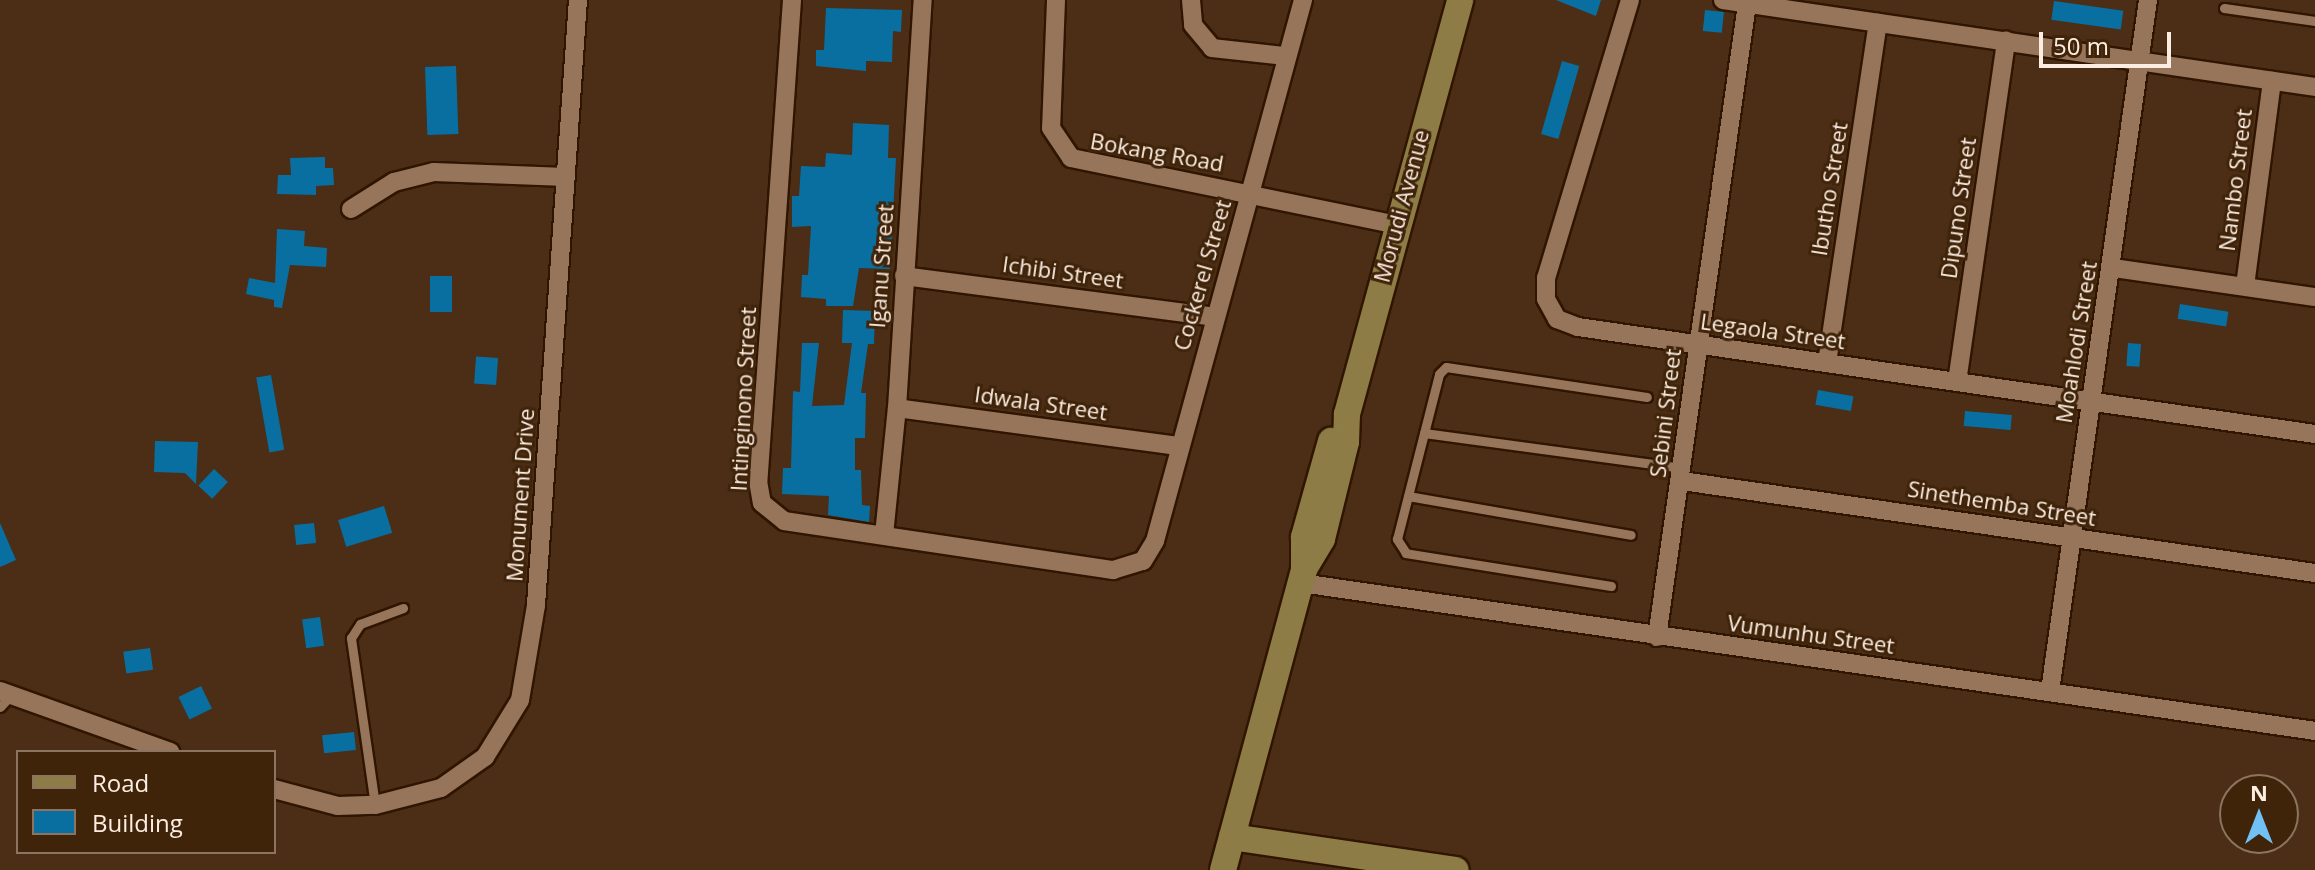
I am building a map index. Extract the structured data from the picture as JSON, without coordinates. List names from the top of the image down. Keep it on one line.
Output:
{"streets":{"street":["Bokang Road","Nambo Street","Ibutho Street","Morudi Avenue","Dipuno Street","Iganu Street","Ichibi Street","Cockerel Street","Legaola Street","Moahlodi Street","Intinginono Street","Idwala Street","Sebini Street","Monument Drive","Sinethemba Street","Vumunhu Street"]},"crossings":[["Bokang Road","Morudi Avenue"],["Bokang Road","Cockerel Street"],["Ibutho Street","Legaola Street"],["Morudi Avenue","Vumunhu Street"],["Dipuno Street","Legaola Street"],["Iganu Street","Ichibi Street"],["Iganu Street","Intinginono Street"],["Iganu Street","Idwala Street"],["Ichibi Street","Cockerel Street"],["Cockerel Street","Intinginono Street"],["Cockerel Street","Idwala Street"],["Legaola Street","Moahlodi Street"],["Legaola Street","Sebini Street"],["Moahlodi Street","Sinethemba Street"],["Moahlodi Street","Vumunhu Street"],["Sebini Street","Sinethemba Street"],["Sebini Street","Vumunhu Street"]],"legend":["Road","Building"],"scale_bar":"50 m","north":"top"}
